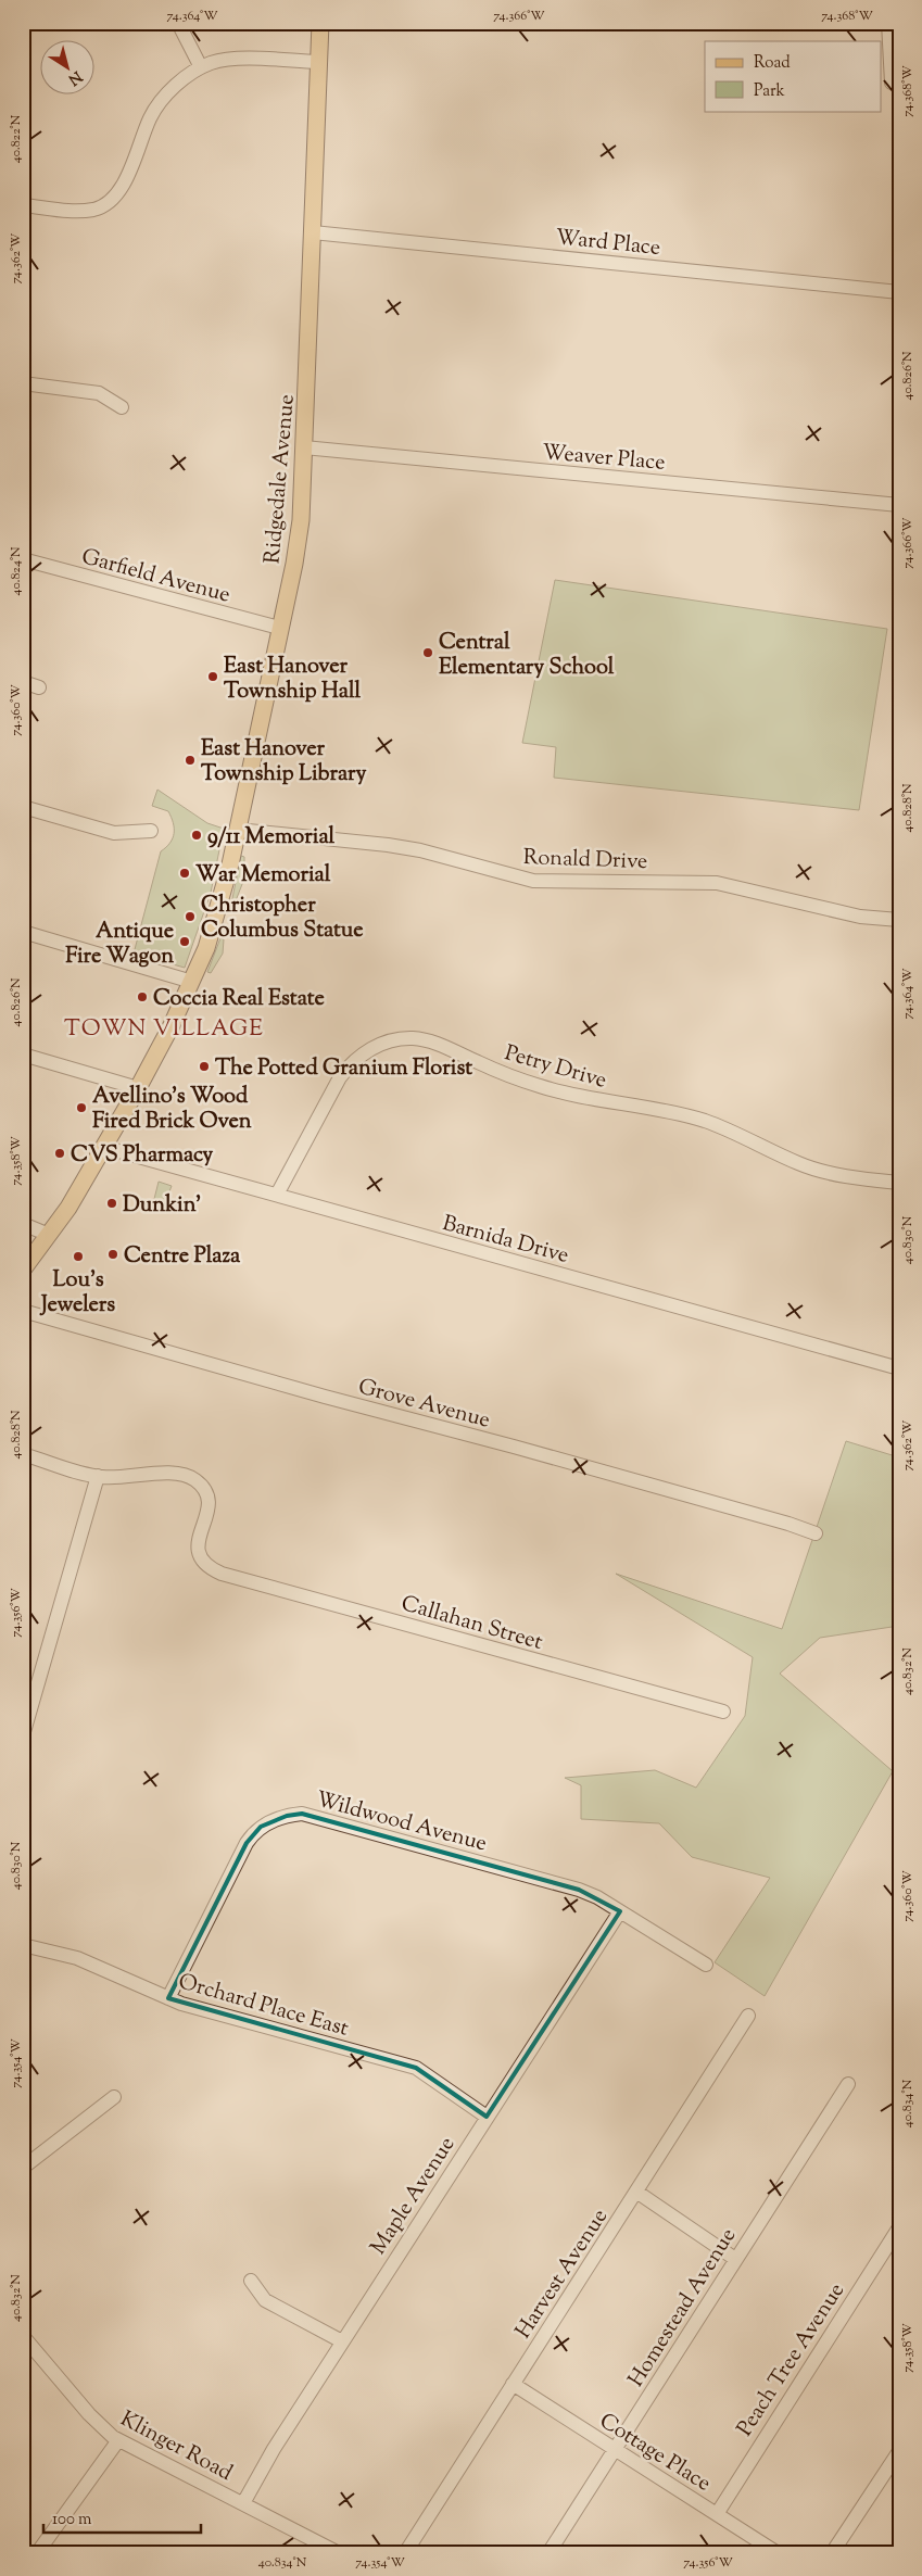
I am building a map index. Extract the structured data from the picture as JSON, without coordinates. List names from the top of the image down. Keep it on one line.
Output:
{"streets":{"main road":["Ridgedale Avenue"],"street":["Ward Place","Weaver Place","Garfield Avenue","Ronald Drive","Petry Drive","Barnida Drive","Grove Avenue","Callahan Street","Wildwood Avenue","Orchard Place East","Maple Avenue","Harvest Avenue","Homestead Avenue","Peach Tree Avenue","Klinger Road","Cottage Place"]},"crossings":[["Ward Place","Ridgedale Avenue"],["Weaver Place","Ridgedale Avenue"],["Ridgedale Avenue","Garfield Avenue"],["Ridgedale Avenue","Ronald Drive"],["Ridgedale Avenue","Barnida Drive"],["Petry Drive","Barnida Drive"],["Wildwood Avenue","Orchard Place East"],["Wildwood Avenue","Maple Avenue"],["Orchard Place East","Maple Avenue"],["Maple Avenue","Klinger Road"],["Harvest Avenue","Cottage Place"],["Homestead Avenue","Cottage Place"],["Peach Tree Avenue","Cottage Place"]],"districts":["TOWN VILLAGE"],"places":["Central Elementary School","East Hanover Township Hall","East Hanover Township Library","9/11 Memorial","War Memorial","Christopher Columbus Statue","Antique Fire Wagon","Coccia Real Estate","The Potted Granium Florist","Avellino's Wood Fired Brick Oven","CVS Pharmacy","Dunkin'","Centre Plaza","Lou's Jewelers"],"legend":["Road","Park"],"scale_bar":"100 m","north":"bottom right","coordinates":["74.364°W","74.366°W","74.368°W","40.822°N","74.362°W","40.826°N","40.824°N","74.360°W","40.828°N","74.358°W","40.830°N","74.356°W","40.832°N","74.354°W","40.834°N"]}
